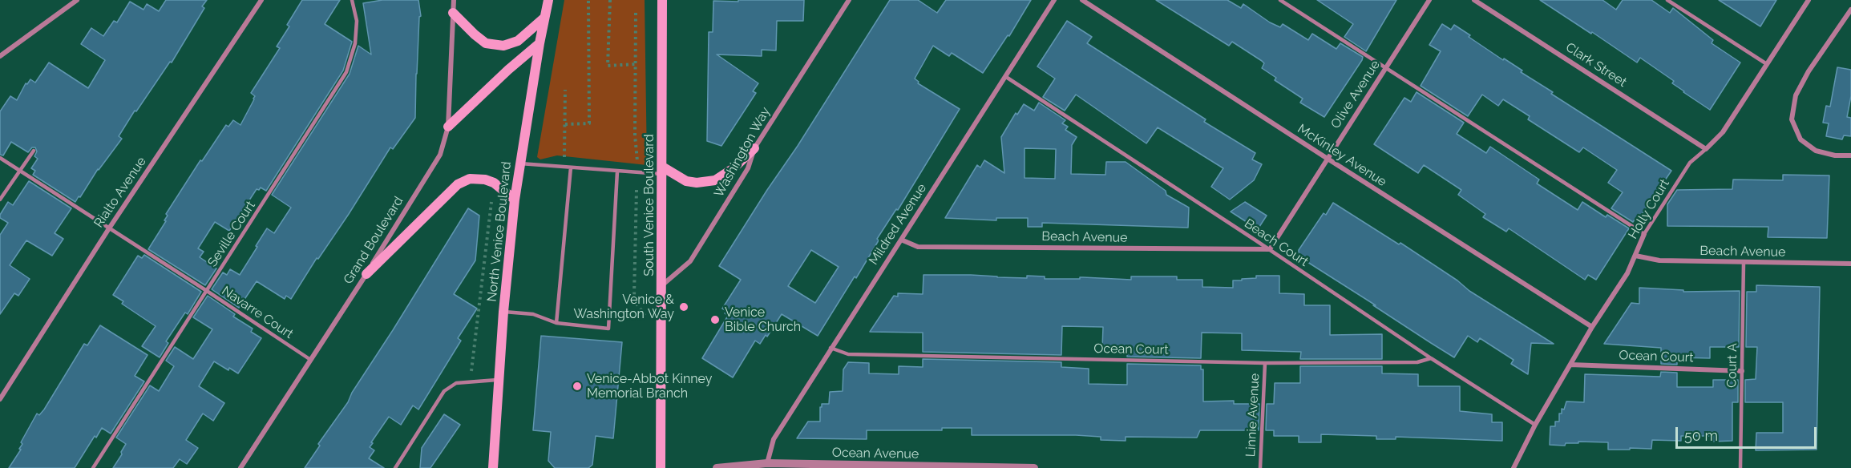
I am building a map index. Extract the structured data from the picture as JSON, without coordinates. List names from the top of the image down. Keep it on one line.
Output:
{"streets":{"main road":["South Venice Boulevard","North Venice Boulevard"],"street":["Clark Street","Olive Avenue","Washington Way","McKinley Avenue","Rialto Avenue","Holly Court","Mildred Avenue","Beach Avenue","Grand Boulevard","Ocean Court","Ocean Avenue"],"lane":["Seville Court","Beach Court","Navarre Court","Court A","Linnie Avenue"]},"crossings":[["Clark Street","Holly Court"],["Olive Avenue","McKinley Avenue"],["Olive Avenue","Beach Avenue"],["Olive Avenue","Beach Court"],["Washington Way","South Venice Boulevard"],["McKinley Avenue","Holly Court"],["Rialto Avenue","Navarre Court"],["Holly Court","Beach Avenue"],["Holly Court","Beach Court"],["Holly Court","Ocean Court"],["Mildred Avenue","Beach Avenue"],["Mildred Avenue","Beach Court"],["Mildred Avenue","Ocean Court"],["Mildred Avenue","Ocean Avenue"],["Seville Court","Navarre Court"],["Beach Avenue","Beach Court"],["Beach Avenue","Court A"],["Grand Boulevard","Navarre Court"],["Beach Court","Ocean Court"],["Ocean Court","Court A"],["Ocean Court","Linnie Avenue"]],"places":["Venice & Washington Way","Venice Bible Church","Venice-Abbot Kinney Memorial Branch"],"scale_bar":"50 m"}
